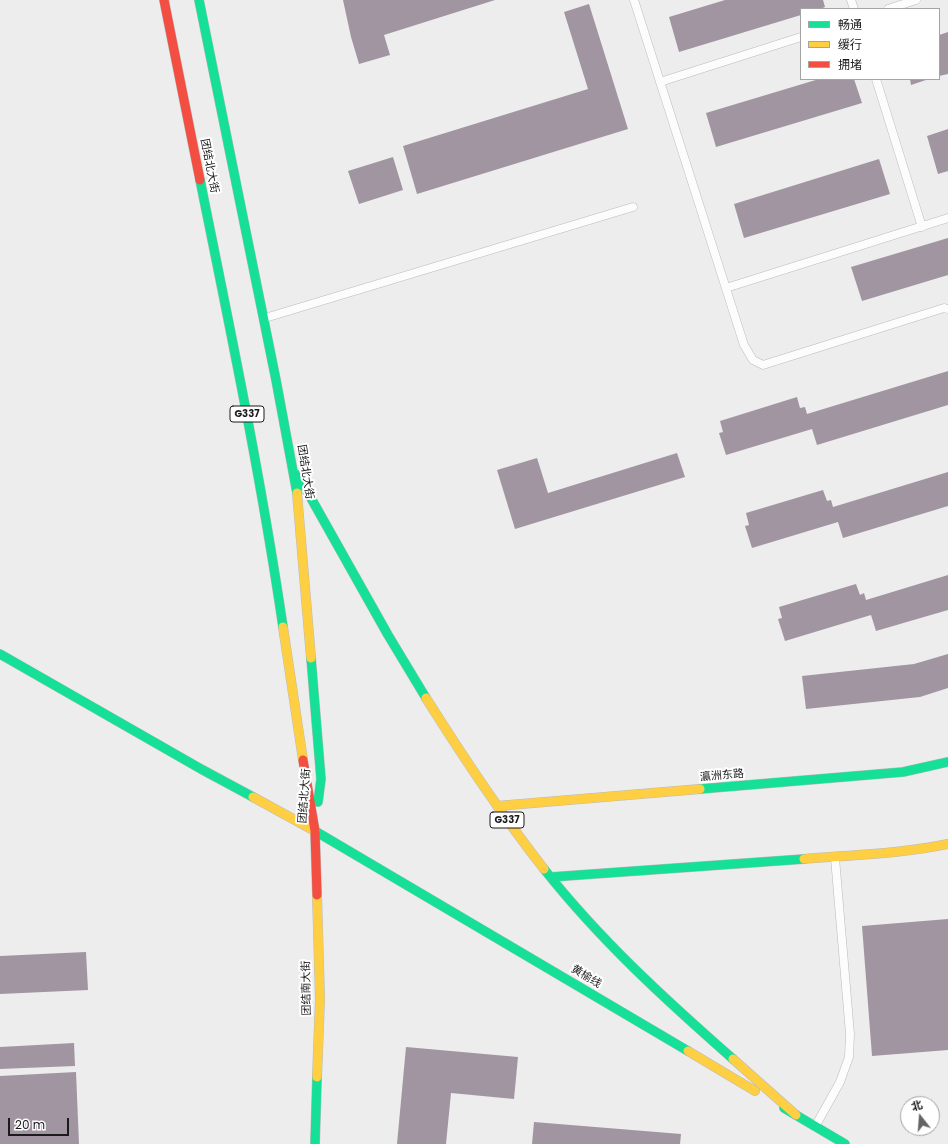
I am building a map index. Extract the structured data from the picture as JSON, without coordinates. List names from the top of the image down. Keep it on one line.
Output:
{"streets":{"main road":["团结北大街","G337","瀛洲东路","黄榆线","团结南大街"]},"crossings":[["团结北大街","G337"],["团结北大街","黄榆线"],["团结北大街","团结南大街"],["G337","瀛洲东路"],["G337","黄榆线"],["黄榆线","团结南大街"]],"legend":["畅通","缓行","拥堵"],"scale_bar":"20 m","north":"top"}
